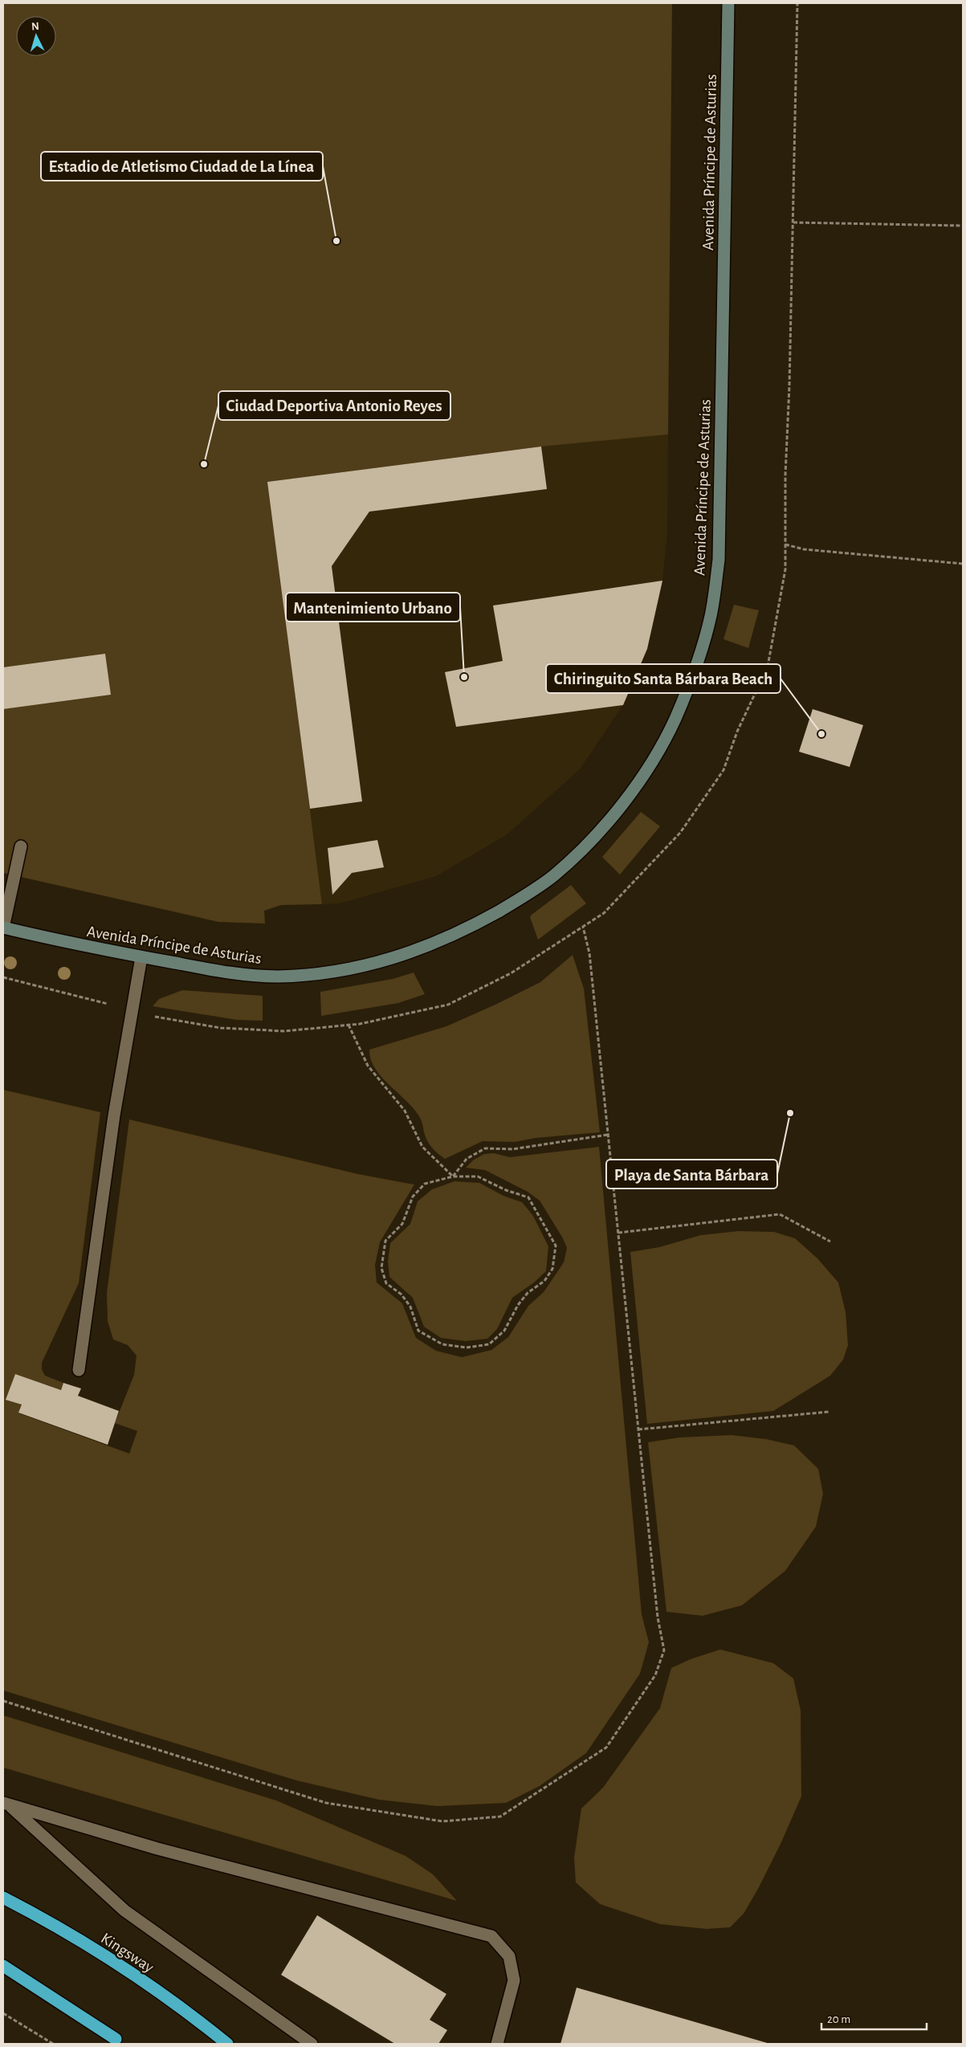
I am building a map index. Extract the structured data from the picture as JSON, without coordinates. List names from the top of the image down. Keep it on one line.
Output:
{"streets":{"highway":["Kingsway"],"main road":["Avenida Príncipe de Asturias"]},"places":["Estadio de Atletismo Ciudad de La Línea","Ciudad Deportiva Antonio Reyes","Mantenimiento Urbano","Chiringuito Santa Bárbara Beach","Playa de Santa Bárbara"],"scale_bar":"20 m","north":"top"}
